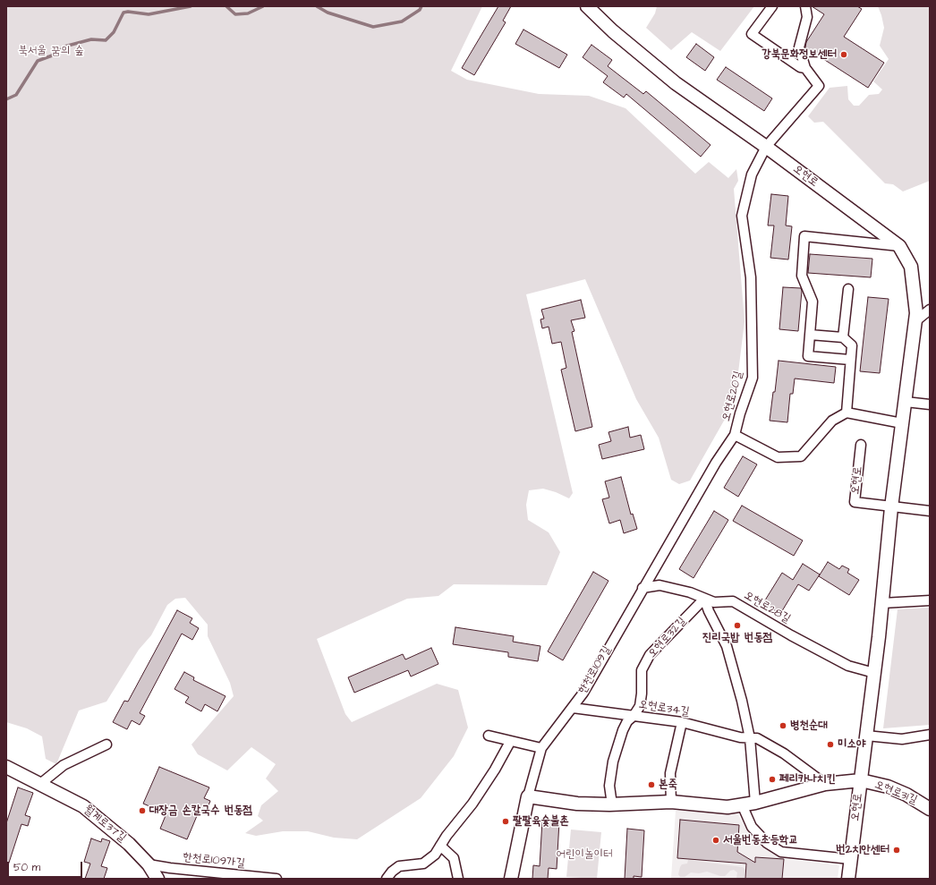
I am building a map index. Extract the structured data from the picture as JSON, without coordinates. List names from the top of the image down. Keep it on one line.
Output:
{"streets":{"street":["오현로","오현로20길","오현로28길","오현로32길","한천로109길","오현로34길","오현로31길","월계로37길","한천로109가길"]},"crossings":[["오현로","오현로20길"],["오현로","오현로28길"],["오현로","오현로31길"],["오현로20길","오현로28길"],["오현로20길","한천로109길"],["오현로28길","오현로32길"],["오현로28길","한천로109길"],["오현로32길","오현로34길"],["한천로109길","오현로34길"],["월계로37길","한천로109가길"]],"parks":["북서울 꿈의 숲","어린이놀이터"],"places":["강북문화정보센터","진리국밥 번동점","병천순대","미소야","페리카나치킨","본죽","대장금 손칼국수 번동점","팔팔육숯불촌","서울번동초등학교","번2치안센터"],"scale_bar":"50 m"}
